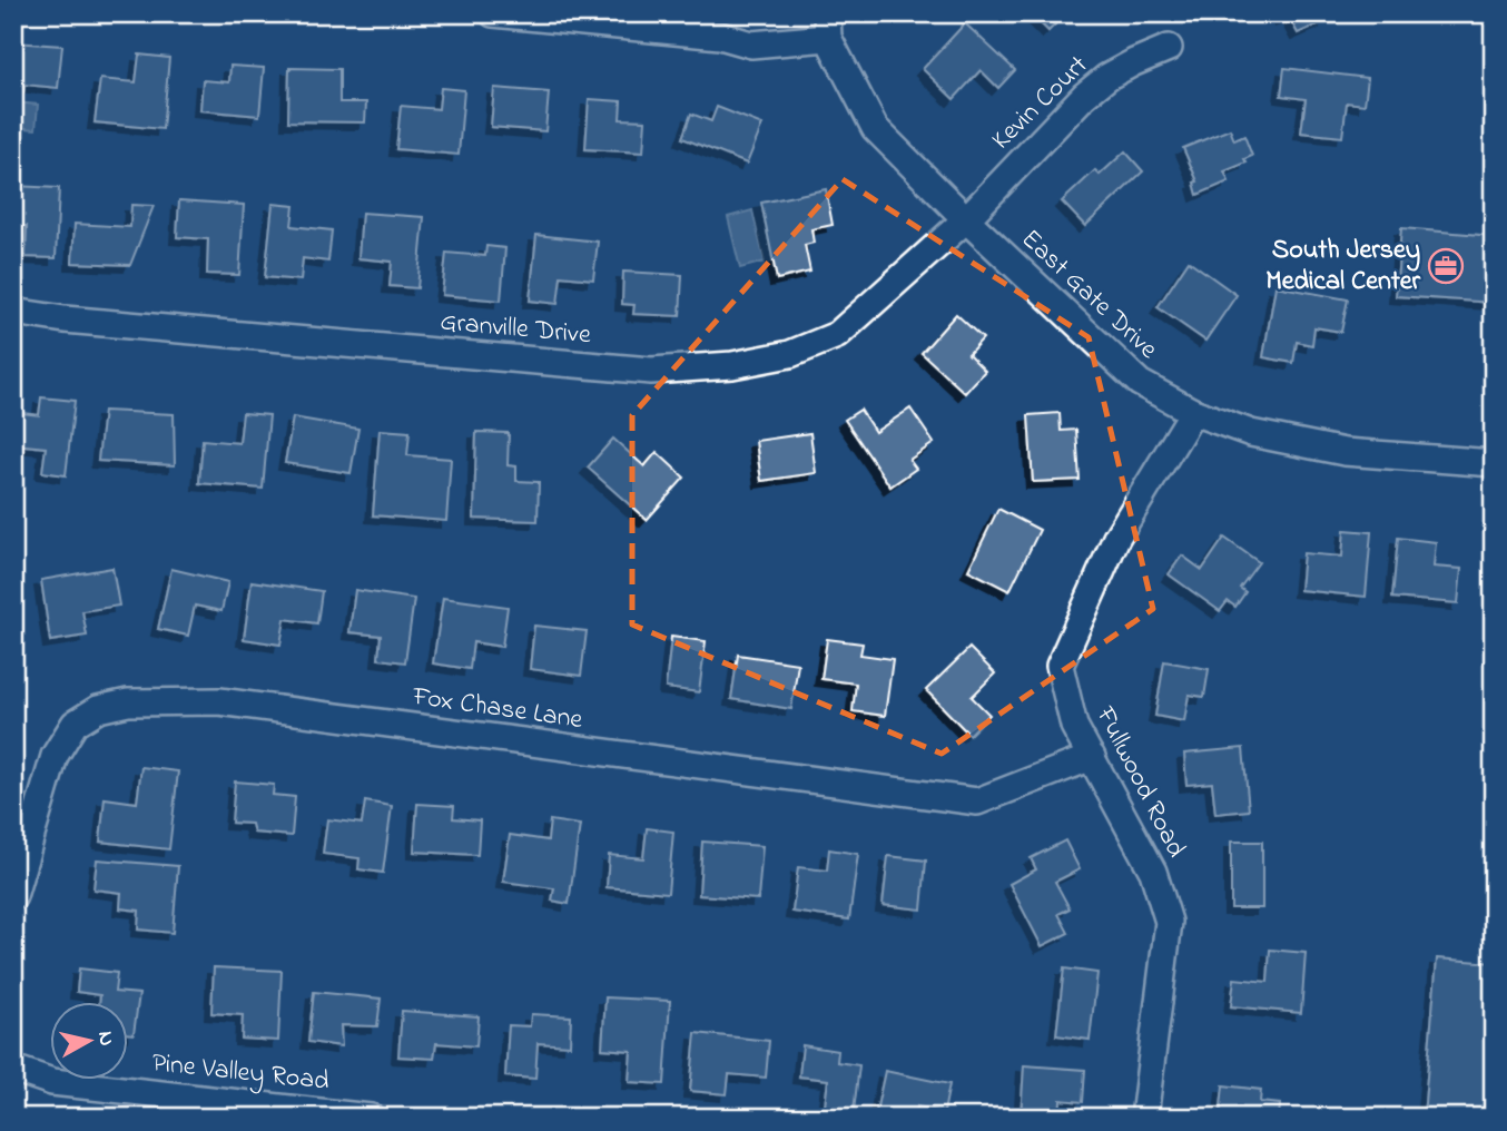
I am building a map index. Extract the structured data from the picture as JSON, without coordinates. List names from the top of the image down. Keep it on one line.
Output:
{"streets":{"street":["Kevin Court","East Gate Drive","Granville Drive","Fox Chase Lane","Fullwood Road","Pine Valley Road"]},"crossings":[["Kevin Court","East Gate Drive"],["Kevin Court","Granville Drive"],["East Gate Drive","Granville Drive"],["East Gate Drive","Fullwood Road"],["Fox Chase Lane","Fullwood Road"]],"places":{"office":["South Jersey Medical Center"]},"north":"right"}
